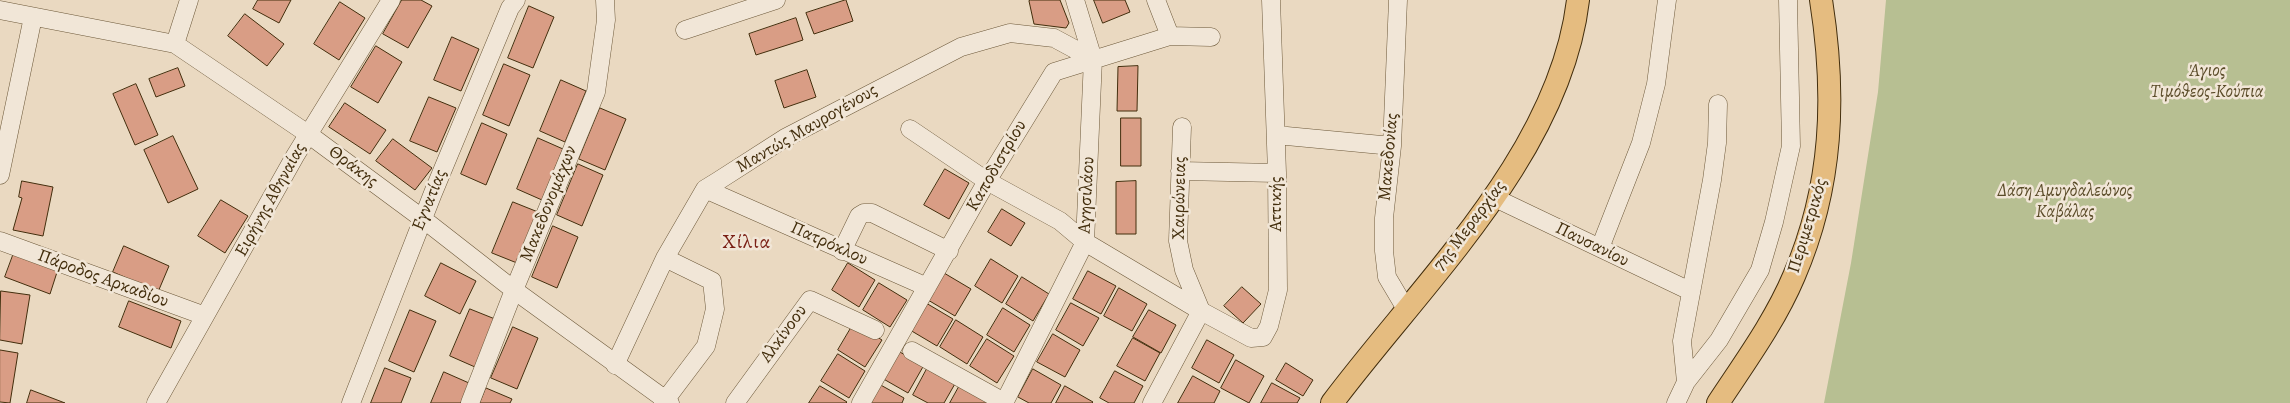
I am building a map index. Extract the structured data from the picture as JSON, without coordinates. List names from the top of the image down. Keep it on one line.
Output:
{"streets":{"main road":["7ης Μεραρχίας","Περιμετρικός"],"street":["Μαντώς Μαυρογένους","Μακεδονίας","Καποδιστρίου","Θράκης","Αγησιλάου","Χαιρώνειας","Ειρήνης Αθηναίας","Εγνατίας","Μακεδονομάχων","Αττικής","Πατρόκλου","Παυσανίου","Πάροδος Αρκαδίου","Αλκίνοου"]},"crossings":[["Μαντώς Μαυρογένους","Καποδιστρίου"],["Μαντώς Μαυρογένους","Θράκης"],["Μαντώς Μαυρογένους","Αγησιλάου"],["Μαντώς Μαυρογένους","Πατρόκλου"],["Μακεδονίας","7ης Μεραρχίας"],["Καποδιστρίου","Αγησιλάου"],["Καποδιστρίου","Πατρόκλου"],["Θράκης","Ειρήνης Αθηναίας"],["Θράκης","Εγνατίας"],["Θράκης","Μακεδονομάχων"],["Χαιρώνειας","Αττικής"],["Ειρήνης Αθηναίας","Πάροδος Αρκαδίου"],["7ης Μεραρχίας","Παυσανίου"]],"districts":["Χίλια"],"parks":["'Αγιος Τιμόθεος-Κούπια","Δάση Αμυγδαλεώνος Καβάλας"]}
